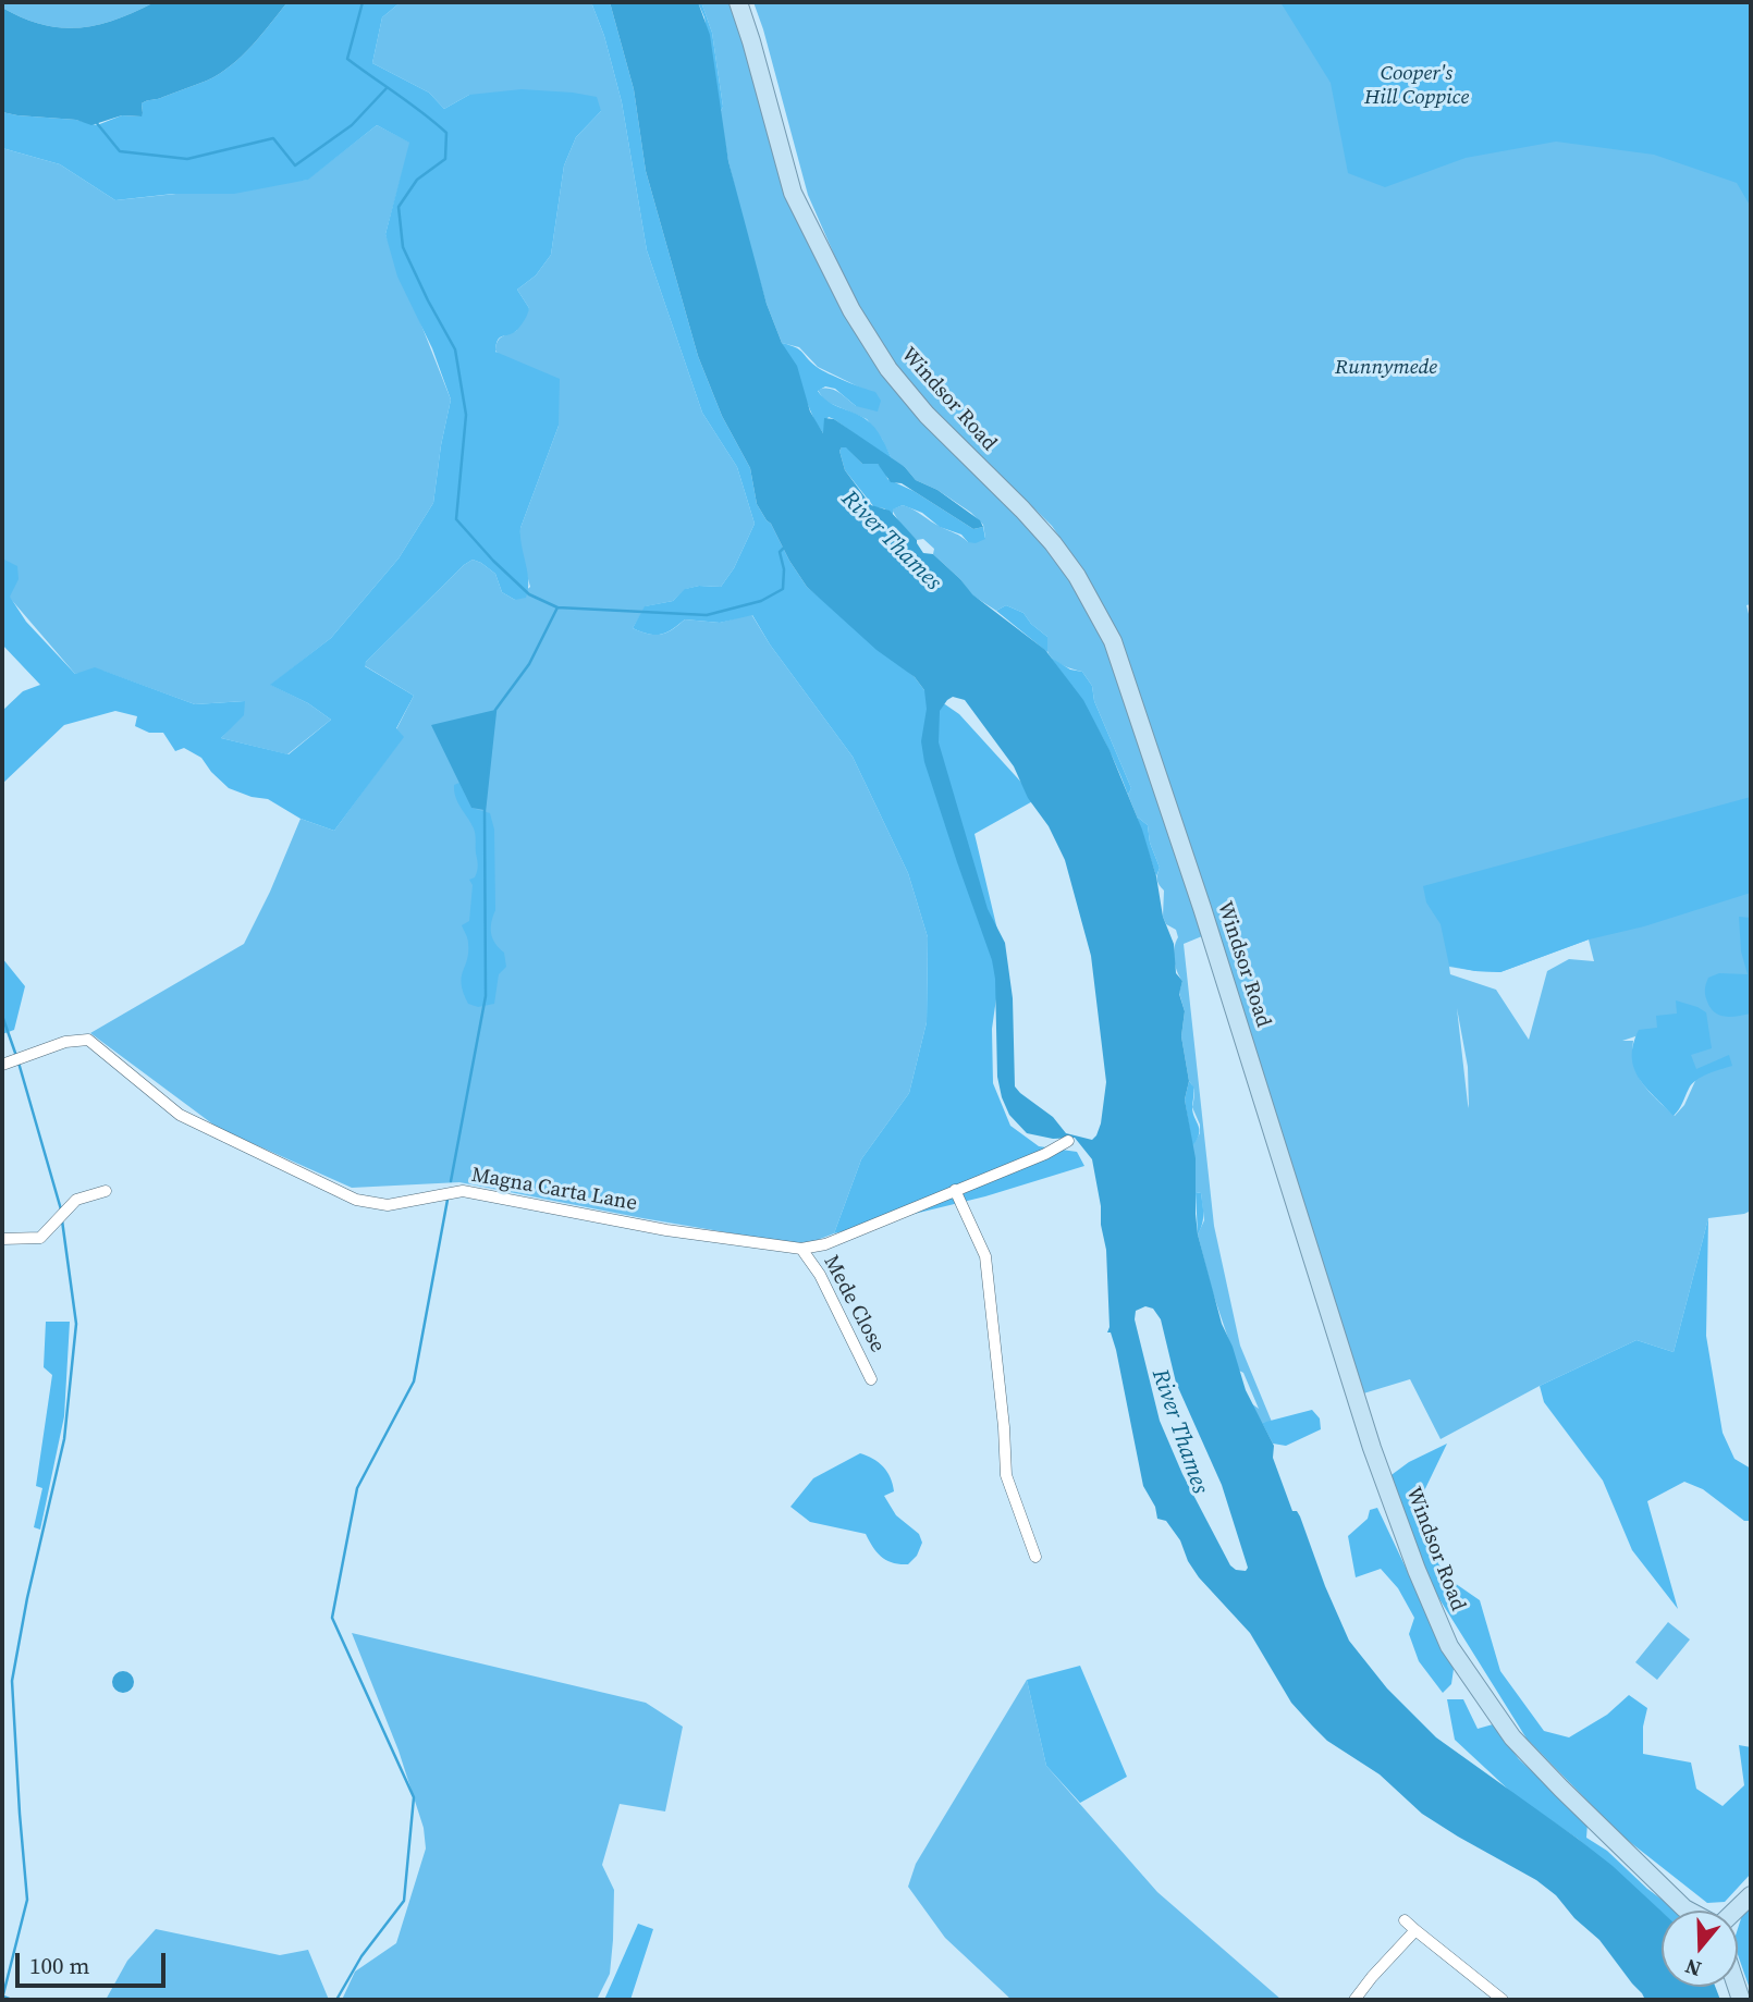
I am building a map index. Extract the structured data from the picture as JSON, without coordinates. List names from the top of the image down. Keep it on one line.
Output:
{"streets":{"main road":["Windsor Road"],"street":["Magna Carta Lane","Mede Close"]},"crossings":[["Magna Carta Lane","Mede Close"]],"water":["River Thames"],"parks":["Cooper's Hill Coppice","Runnymede"],"scale_bar":"100 m","north":"bottom"}
